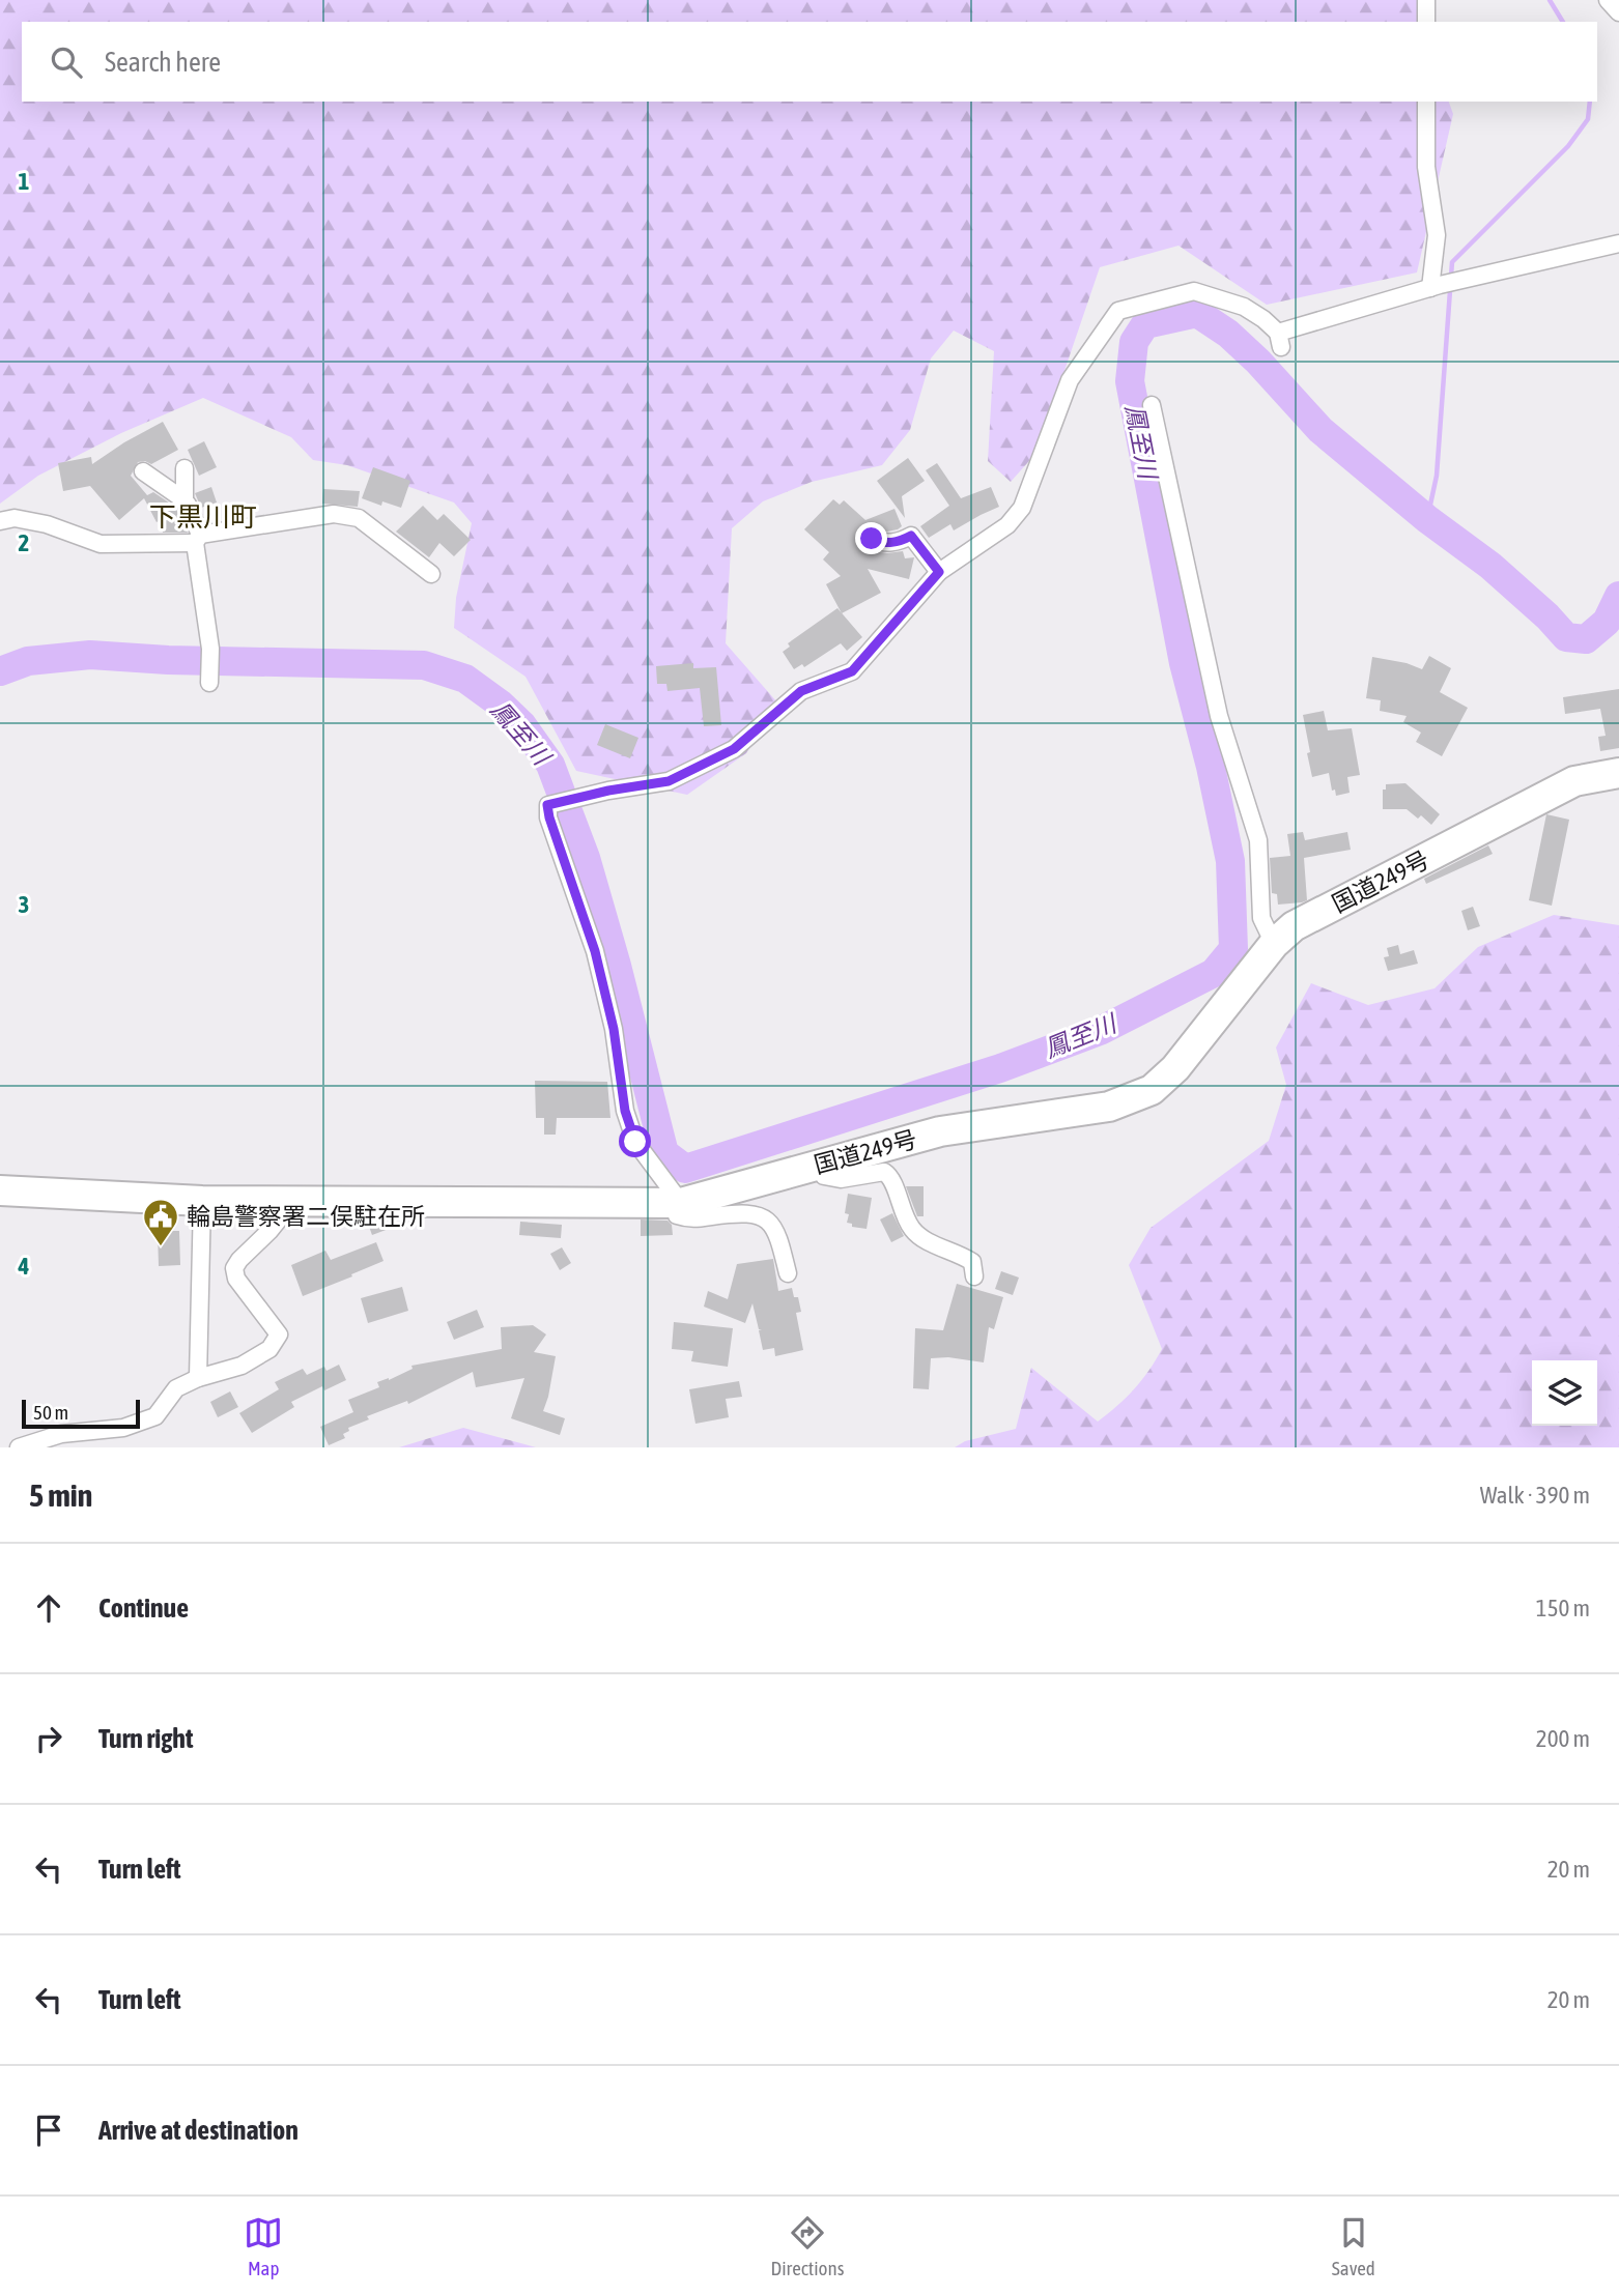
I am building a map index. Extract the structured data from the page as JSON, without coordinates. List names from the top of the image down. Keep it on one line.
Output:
{"streets":{"highway":["国道249号"]},"districts":["下黒川町"],"water":["鳳至川"],"places":{"public building":["輪島警察署二俣駐在所"]},"scale_bar":"50 m","page":{"search":"Search here","scale":"50 m","heading":["5 min","Walk · 390 m"],"list":[["Continue","150 m"],["Turn right","200 m"],["Turn left","20 m"],["Turn left","20 m"],"Arrive at destination"],"nav":["Map","Directions","Saved"]},"grid":{"rows":["1","2","3","4"]}}
